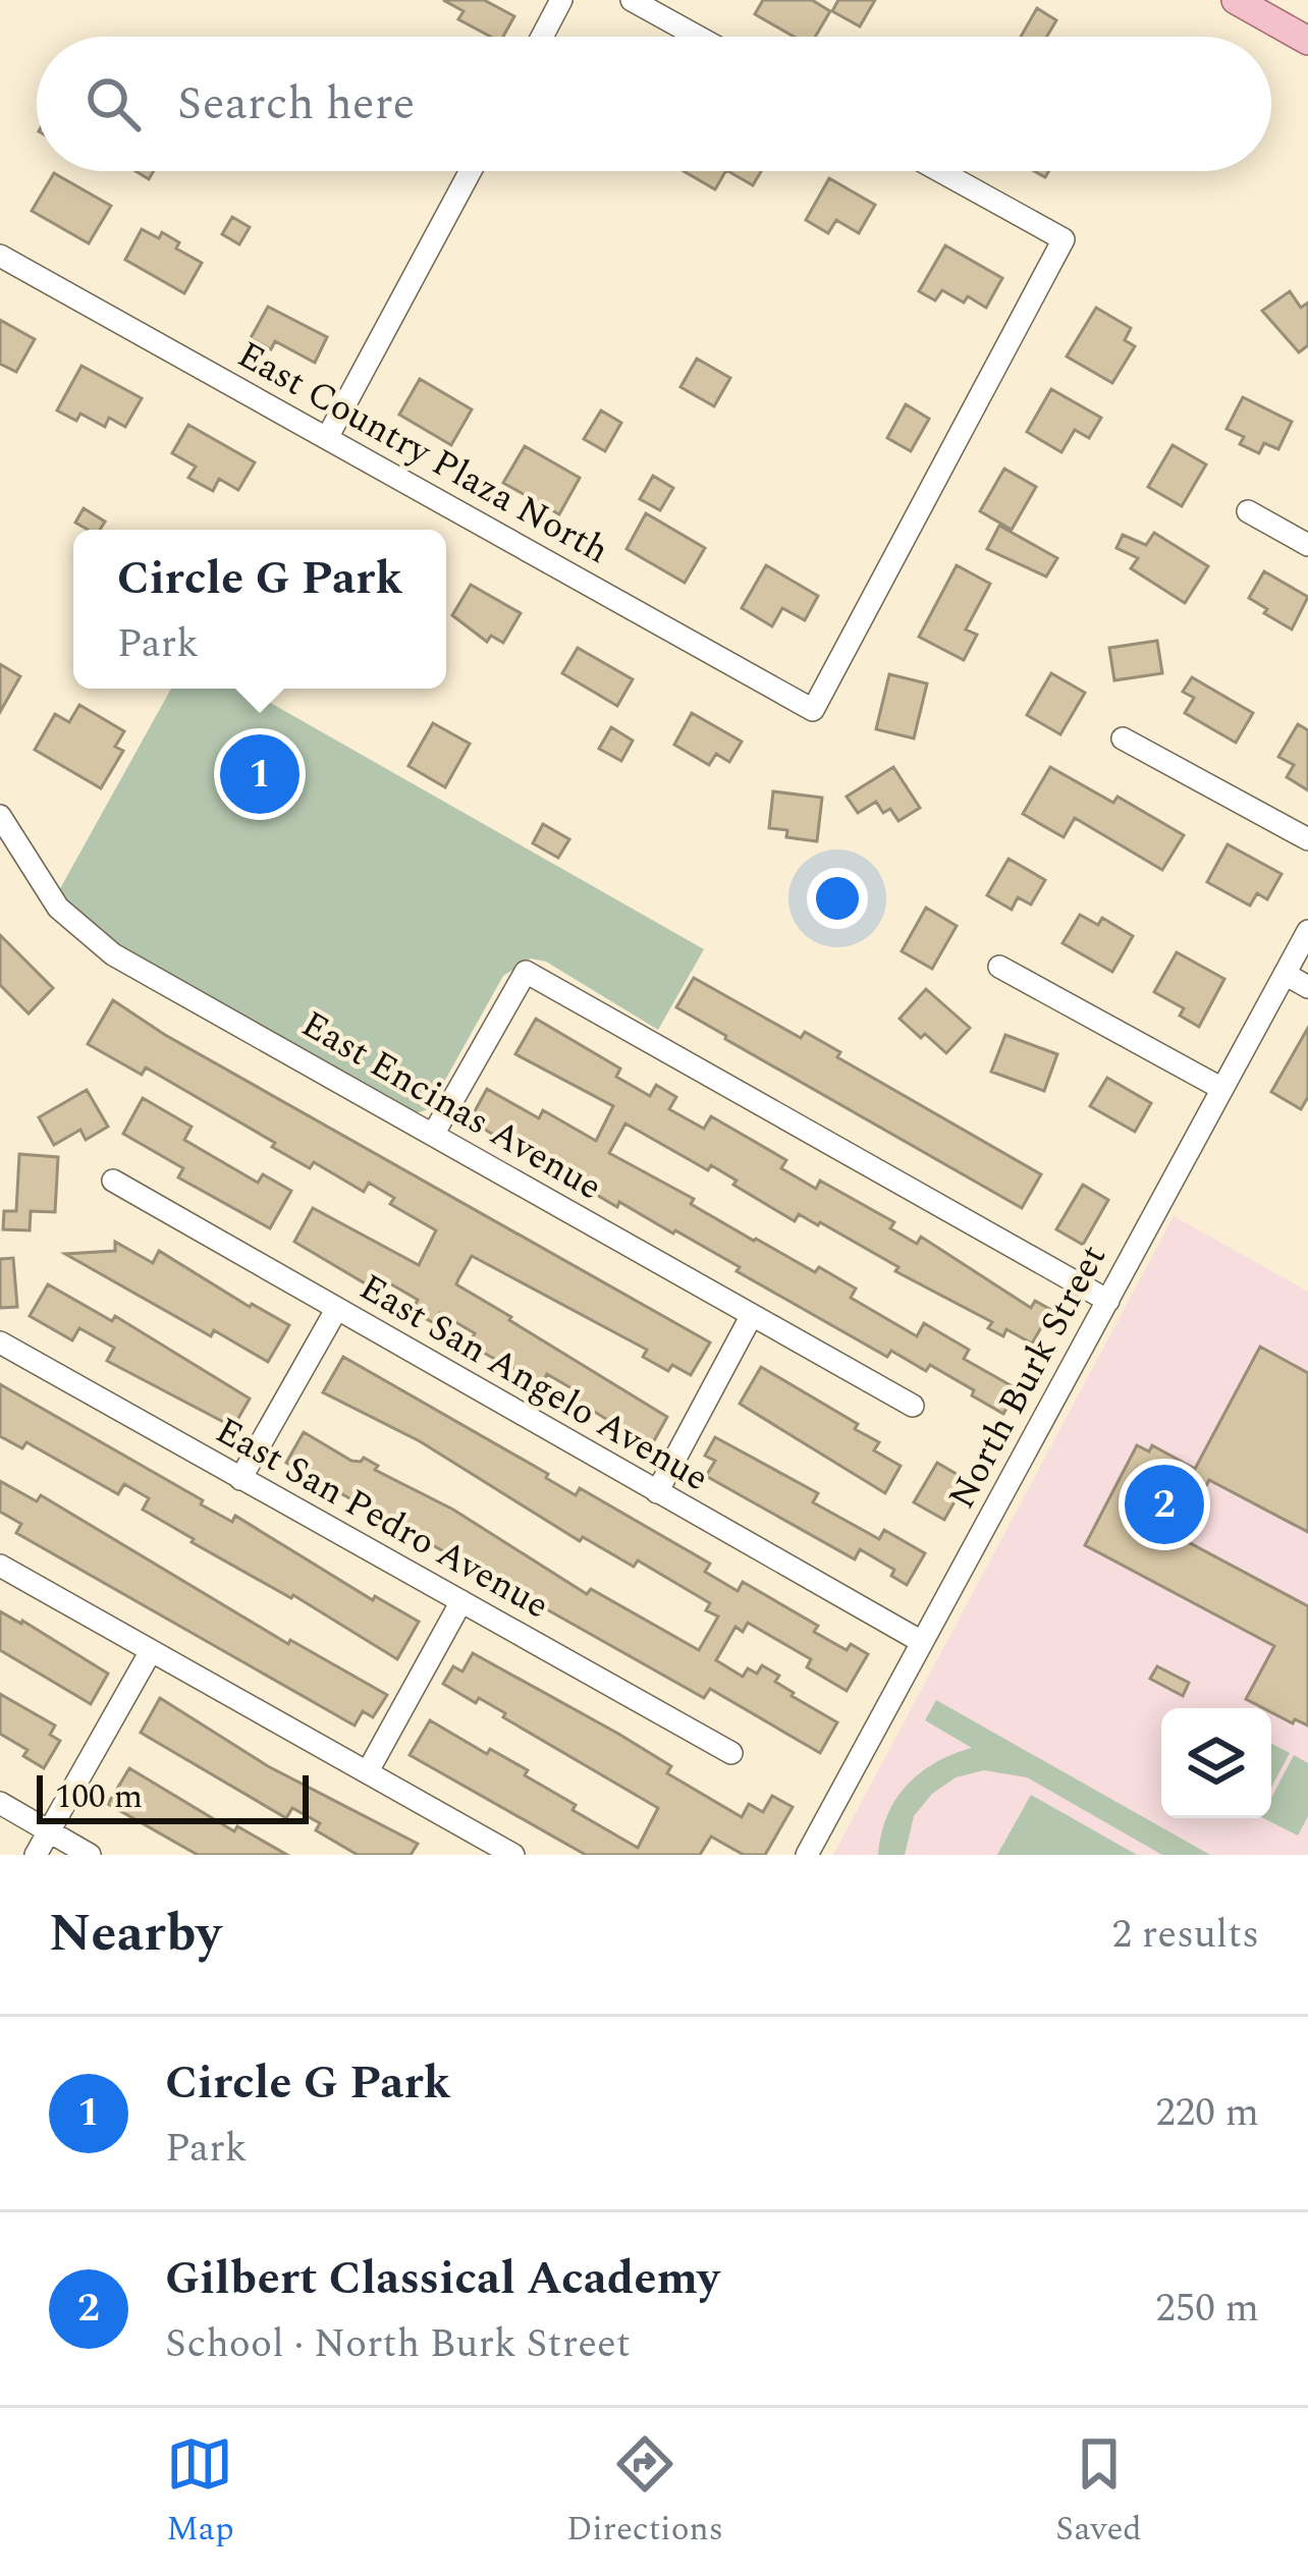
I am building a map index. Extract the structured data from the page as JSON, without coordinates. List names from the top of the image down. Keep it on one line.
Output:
{"streets":{"street":["East Country Plaza North","East Encinas Avenue","North Burk Street","East San Angelo Avenue","East San Pedro Avenue"]},"crossings":[["North Burk Street","East San Angelo Avenue"]],"scale_bar":"100 m","page":{"search":"Search here","popup":["Circle G Park","Park"],"pins":["1","2"],"scale":"100 m","heading":["Nearby","2 results"],"list":[{"mark":"1","name":"Circle G Park","note":"Park","value":"220 m"},{"mark":"2","name":"Gilbert Classical Academy","note":"School · North Burk Street","value":"250 m"}],"nav":["Map","Directions","Saved"]}}
